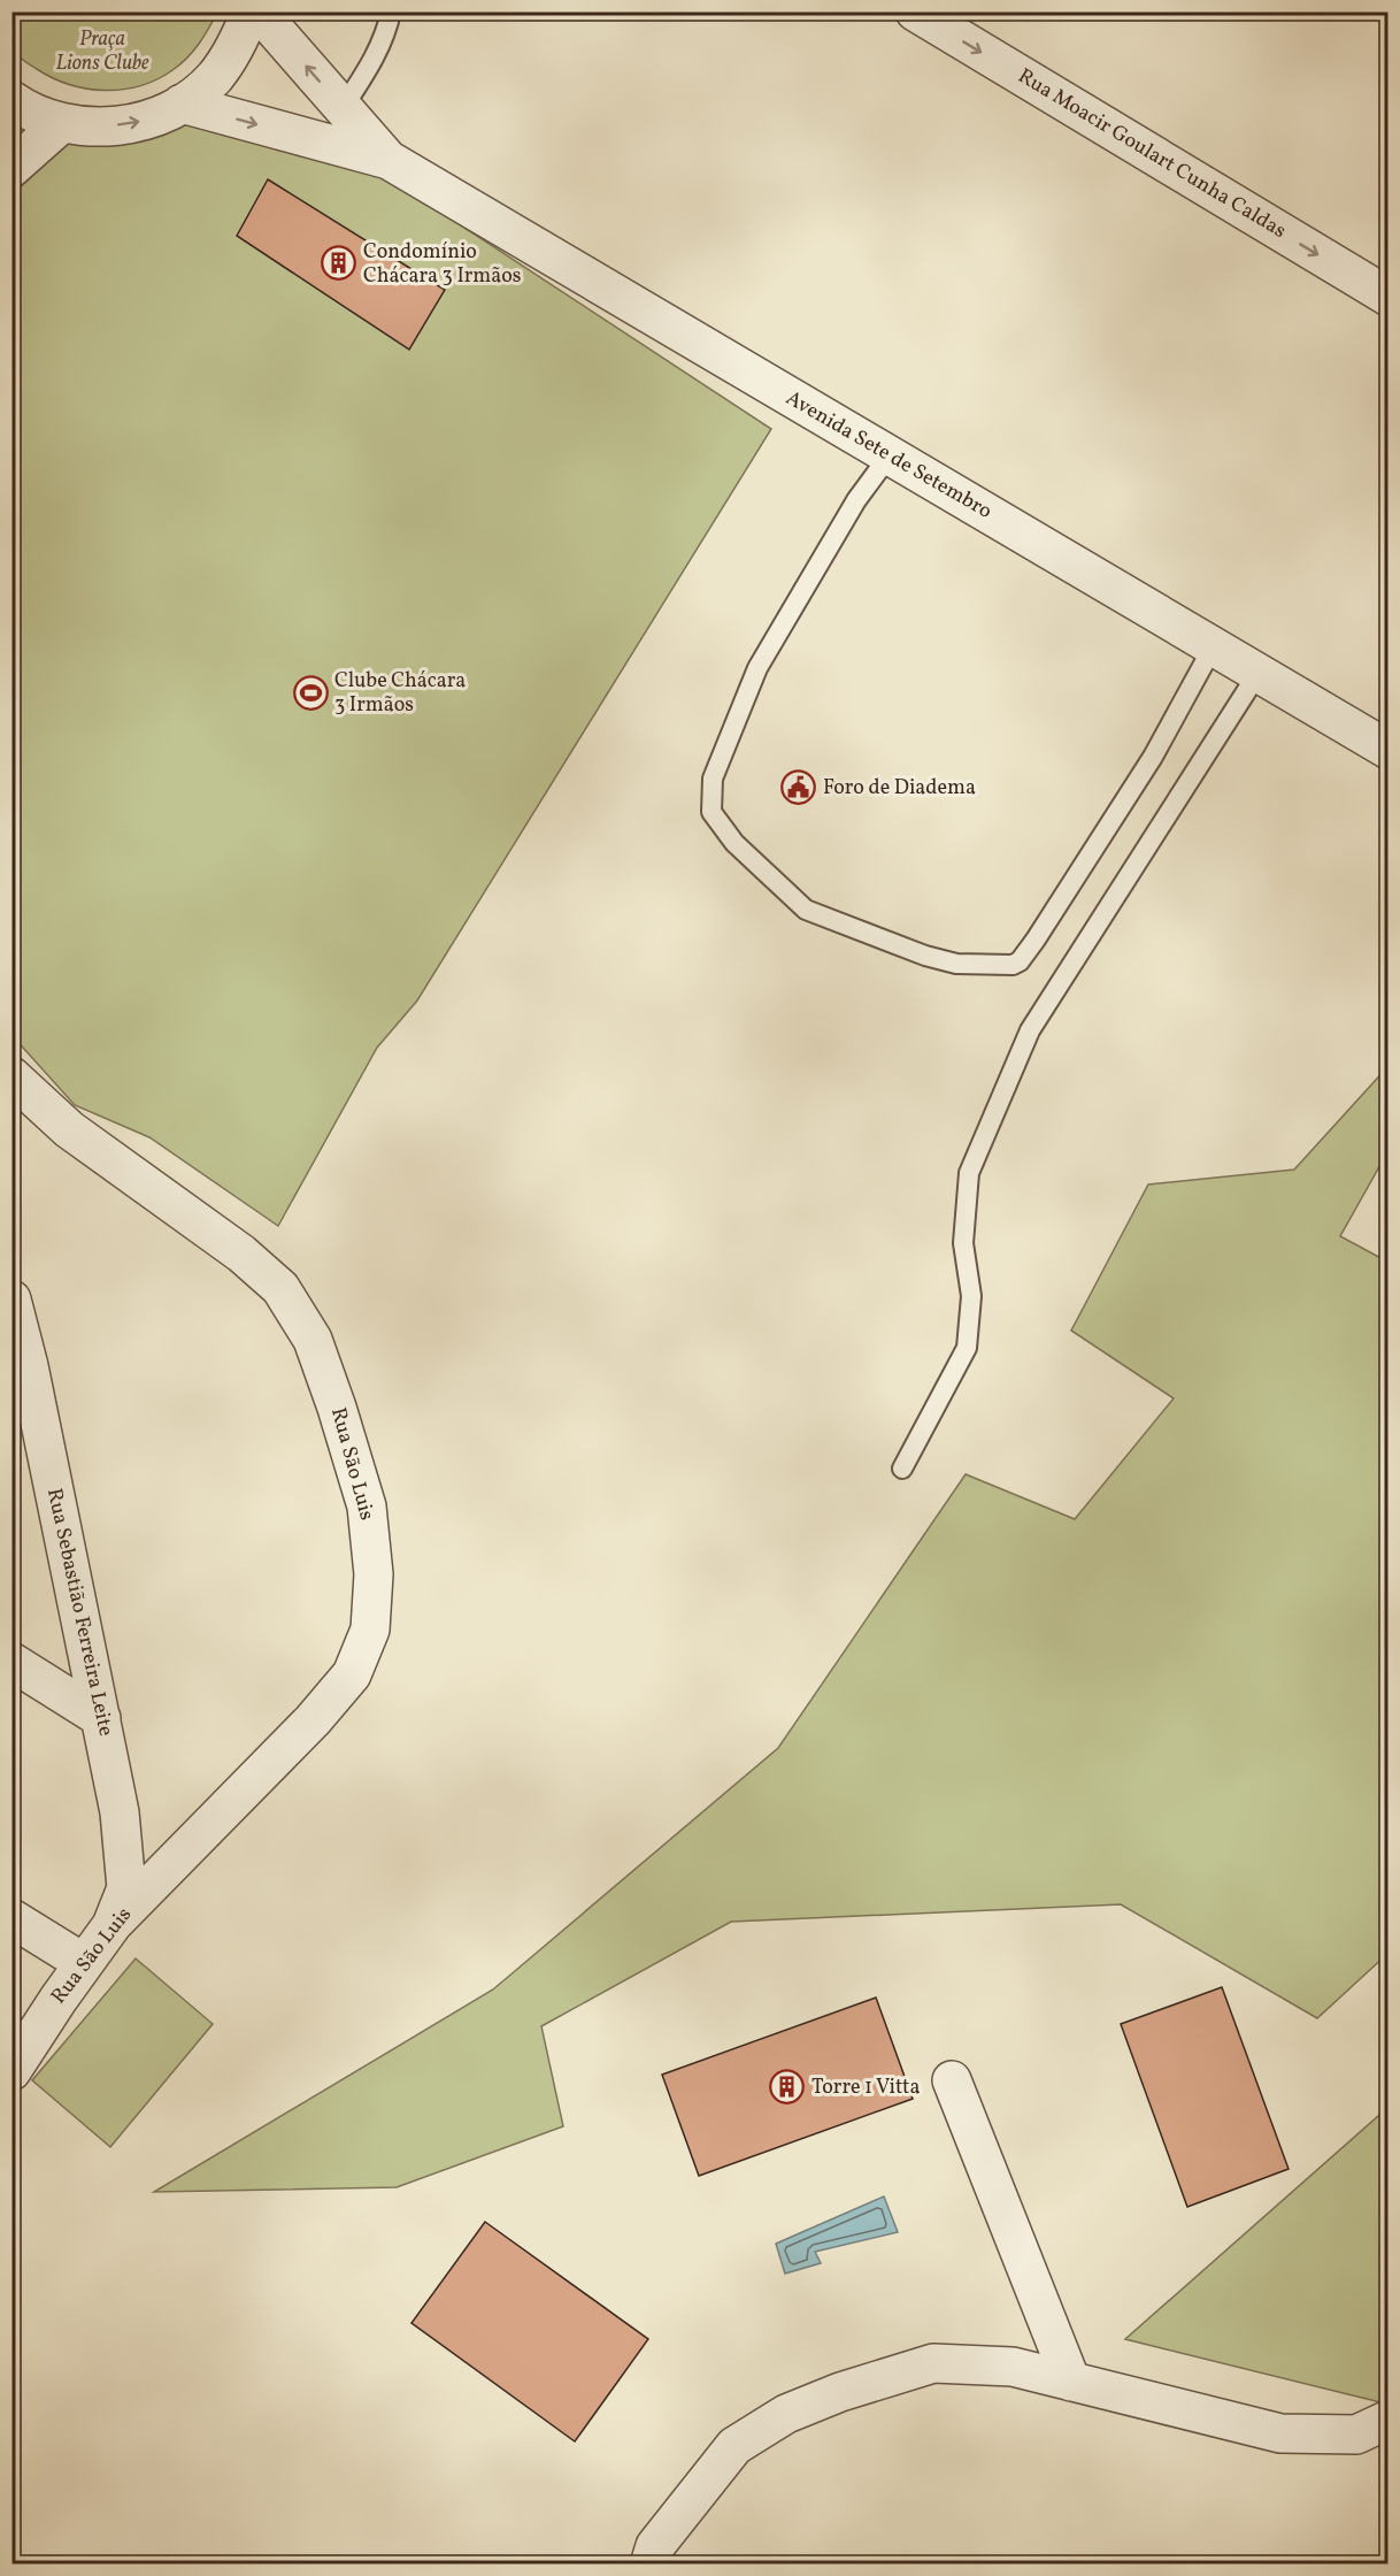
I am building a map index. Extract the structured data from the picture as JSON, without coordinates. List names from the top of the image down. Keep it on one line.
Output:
{"streets":{"street":["Rua Moacir Goulart Cunha Caldas","Avenida Sete de Setembro","Rua São Luis","Rua Sebastião Ferreira Leite"]},"crossings":[["Rua São Luis","Rua Sebastião Ferreira Leite"]],"one_way":["Rua Moacir Goulart Cunha Caldas"],"parks":["Praça Lions Clube"],"places":{"building":["Condomínio Chácara 3 Irmãos","Torre 1 Vitta"],"sports":["Clube Chácara 3 Irmãos"],"public building":["Foro de Diadema"]}}
